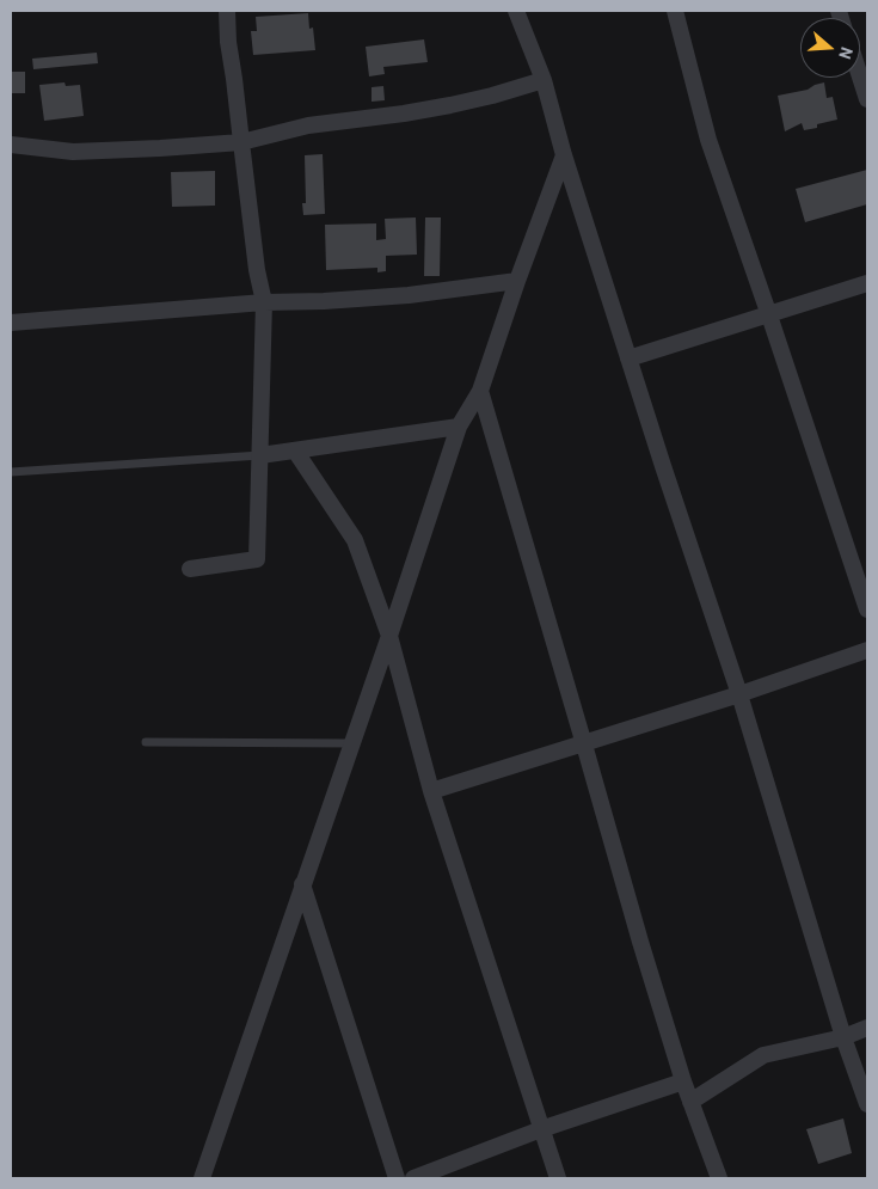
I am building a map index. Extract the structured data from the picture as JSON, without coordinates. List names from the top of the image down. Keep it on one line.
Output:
{"north":"right"}
